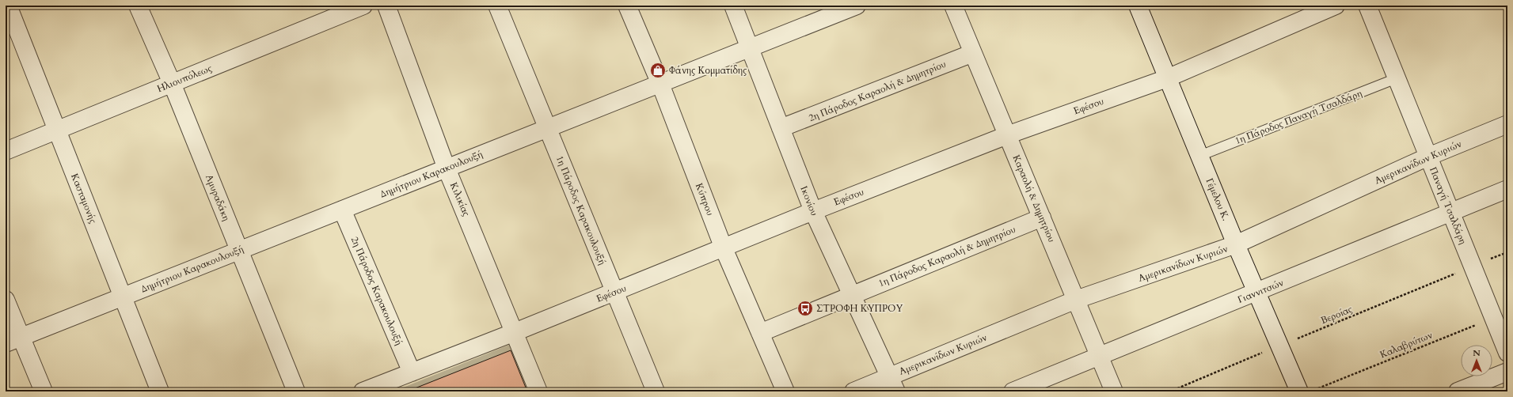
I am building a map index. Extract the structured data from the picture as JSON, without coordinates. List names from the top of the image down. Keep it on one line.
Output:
{"streets":{"street":["Ηλιουπόλεως","2η Πάροδος Καραολή & Δημητρίου","Εφέσου","Αμερικανίδων Κυριών","Δημήτριου Καρακουλουξή","Αμυραδάκη","Κασταμονής","Καραολή & Δημητρίου","Κιλικίας","Κύπρου","Γέμελου Κ.","Ικονίου","Παναγή Τσαλδάρη","1η Πάροδος Καρακουλουξή","1η Πάροδος Καραολή & Δημητρίου","2η Πάροδος Καρακουλουξή","Γιαννιτσών"],"lane":["1η Πάροδος Παναγή Τσαλδάρη"],"path":["Βεροίας","Καλαβρύτων"]},"crossings":[["Ηλιουπόλεως","Αμυραδάκη"],["Ηλιουπόλεως","Κασταμονής"],["2η Πάροδος Καραολή & Δημητρίου","Καραολή & Δημητρίου"],["2η Πάροδος Καραολή & Δημητρίου","Ικονίου"],["Εφέσου","Καραολή & Δημητρίου"],["Εφέσου","Κιλικίας"],["Εφέσου","Κύπρου"],["Εφέσου","Γέμελου Κ."],["Εφέσου","Ικονίου"],["Εφέσου","1η Πάροδος Καρακουλουξή"],["Εφέσου","2η Πάροδος Καρακουλουξή"],["1η Πάροδος Παναγή Τσαλδάρη","Γέμελου Κ."],["1η Πάροδος Παναγή Τσαλδάρη","Παναγή Τσαλδάρη"],["Αμερικανίδων Κυριών","Καραολή & Δημητρίου"],["Αμερικανίδων Κυριών","Γέμελου Κ."],["Αμερικανίδων Κυριών","Ικονίου"],["Αμερικανίδων Κυριών","Παναγή Τσαλδάρη"],["Δημήτριου Καρακουλουξή","Αμυραδάκη"],["Δημήτριου Καρακουλουξή","Κασταμονής"],["Δημήτριου Καρακουλουξή","Κιλικίας"],["Δημήτριου Καρακουλουξή","Κύπρου"],["Δημήτριου Καρακουλουξή","Ικονίου"],["Δημήτριου Καρακουλουξή","1η Πάροδος Καρακουλουξή"],["Δημήτριου Καρακουλουξή","2η Πάροδος Καρακουλουξή"],["Καραολή & Δημητρίου","1η Πάροδος Καραολή & Δημητρίου"],["Καραολή & Δημητρίου","Γιαννιτσών"],["Κύπρου","1η Πάροδος Καραολή & Δημητρίου"],["Γέμελου Κ.","Γιαννιτσών"],["Γέμελου Κ.","Βεροίας"],["Ικονίου","1η Πάροδος Καραολή & Δημητρίου"],["Παναγή Τσαλδάρη","Γιαννιτσών"],["Παναγή Τσαλδάρη","Βεροίας"],["Παναγή Τσαλδάρη","Καλαβρύτων"]],"places":{"shop":["Φάνης Κομματίδης"],"bus stop":["ΣΤΡΟΦΗ ΚΥΠΡΟΥ"]},"north":"top"}
